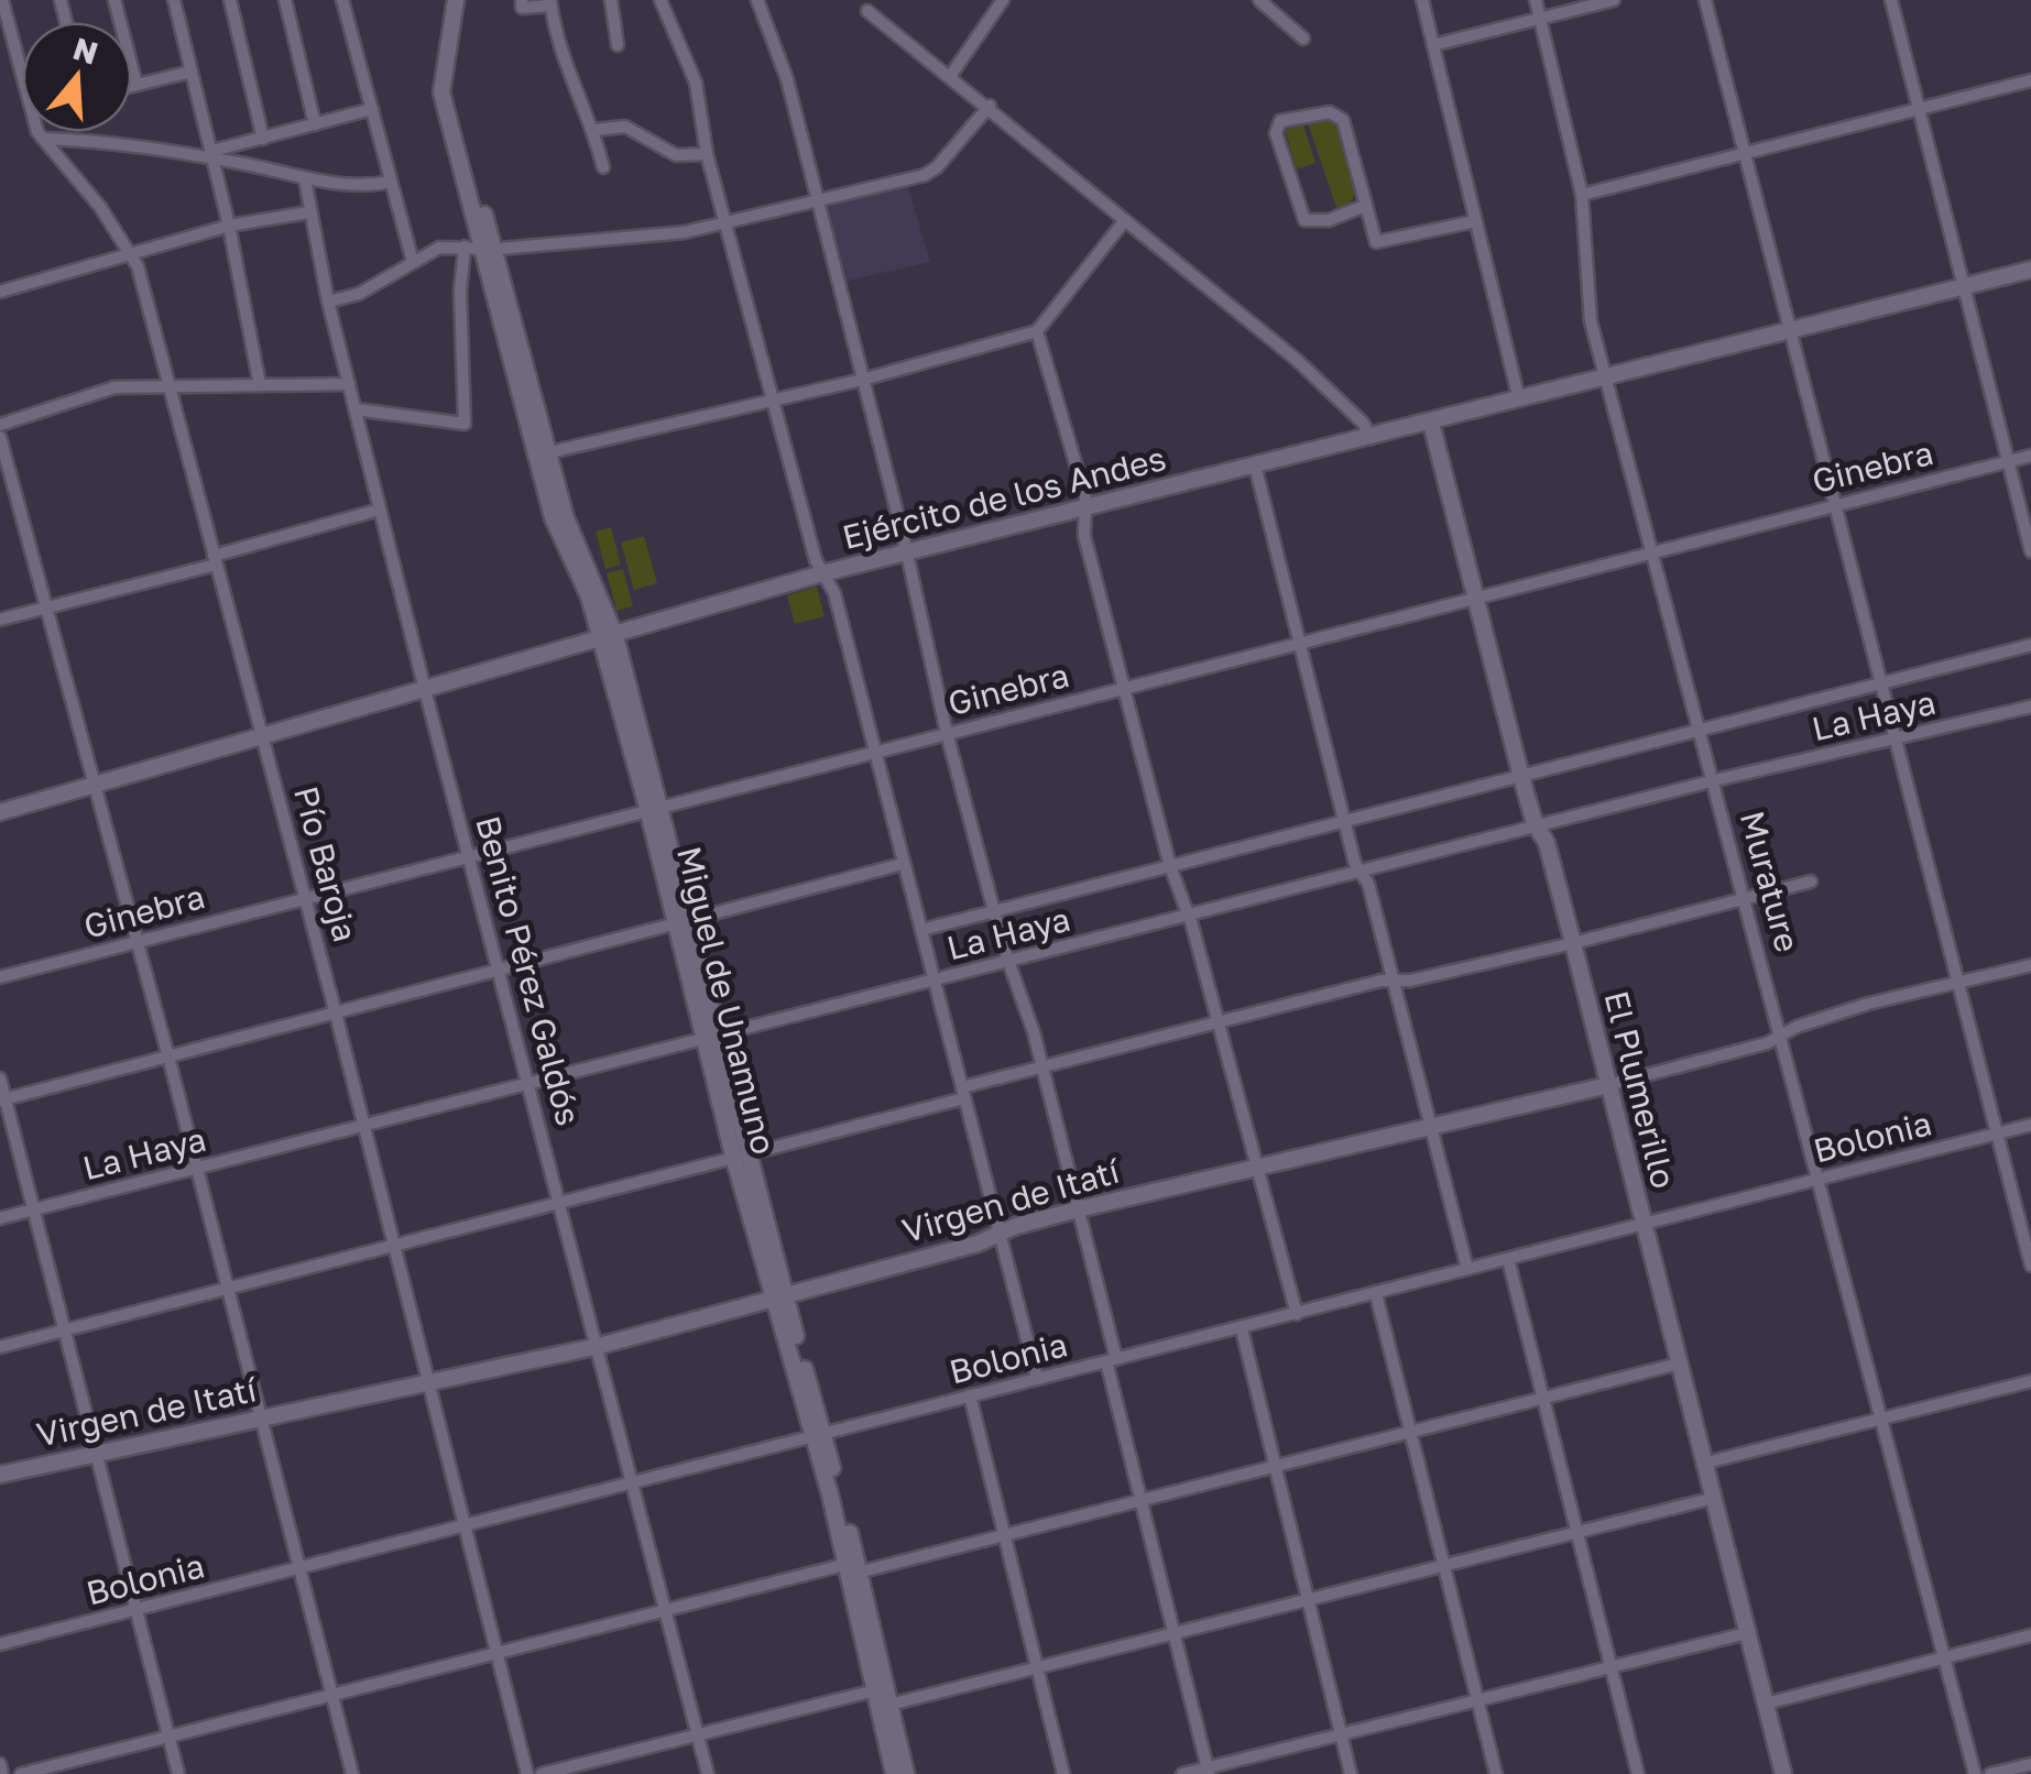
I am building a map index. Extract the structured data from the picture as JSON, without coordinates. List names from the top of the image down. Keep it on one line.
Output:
{"streets":{"street":["Ginebra","Ejército de los Andes","La Haya","Pío Baroja","Murature","Benito Pérez Galdós","Miguel de Unamuno","El Plumerillo","Bolonia","Virgen de Itatí"]},"crossings":[["Ginebra","Pío Baroja"],["Ginebra","Murature"],["Ginebra","Benito Pérez Galdós"],["Ginebra","Miguel de Unamuno"],["Ginebra","El Plumerillo"],["Ejército de los Andes","Pío Baroja"],["Ejército de los Andes","Murature"],["Ejército de los Andes","Benito Pérez Galdós"],["Ejército de los Andes","Miguel de Unamuno"],["Ejército de los Andes","El Plumerillo"],["La Haya","Pío Baroja"],["La Haya","Murature"],["La Haya","Benito Pérez Galdós"],["La Haya","Miguel de Unamuno"],["La Haya","El Plumerillo"],["Pío Baroja","Bolonia"],["Pío Baroja","Virgen de Itatí"],["Murature","Bolonia"],["Murature","Virgen de Itatí"],["Benito Pérez Galdós","Bolonia"],["Benito Pérez Galdós","Virgen de Itatí"],["Miguel de Unamuno","Bolonia"],["Miguel de Unamuno","Virgen de Itatí"],["El Plumerillo","Bolonia"],["El Plumerillo","Virgen de Itatí"]],"north":"top"}
